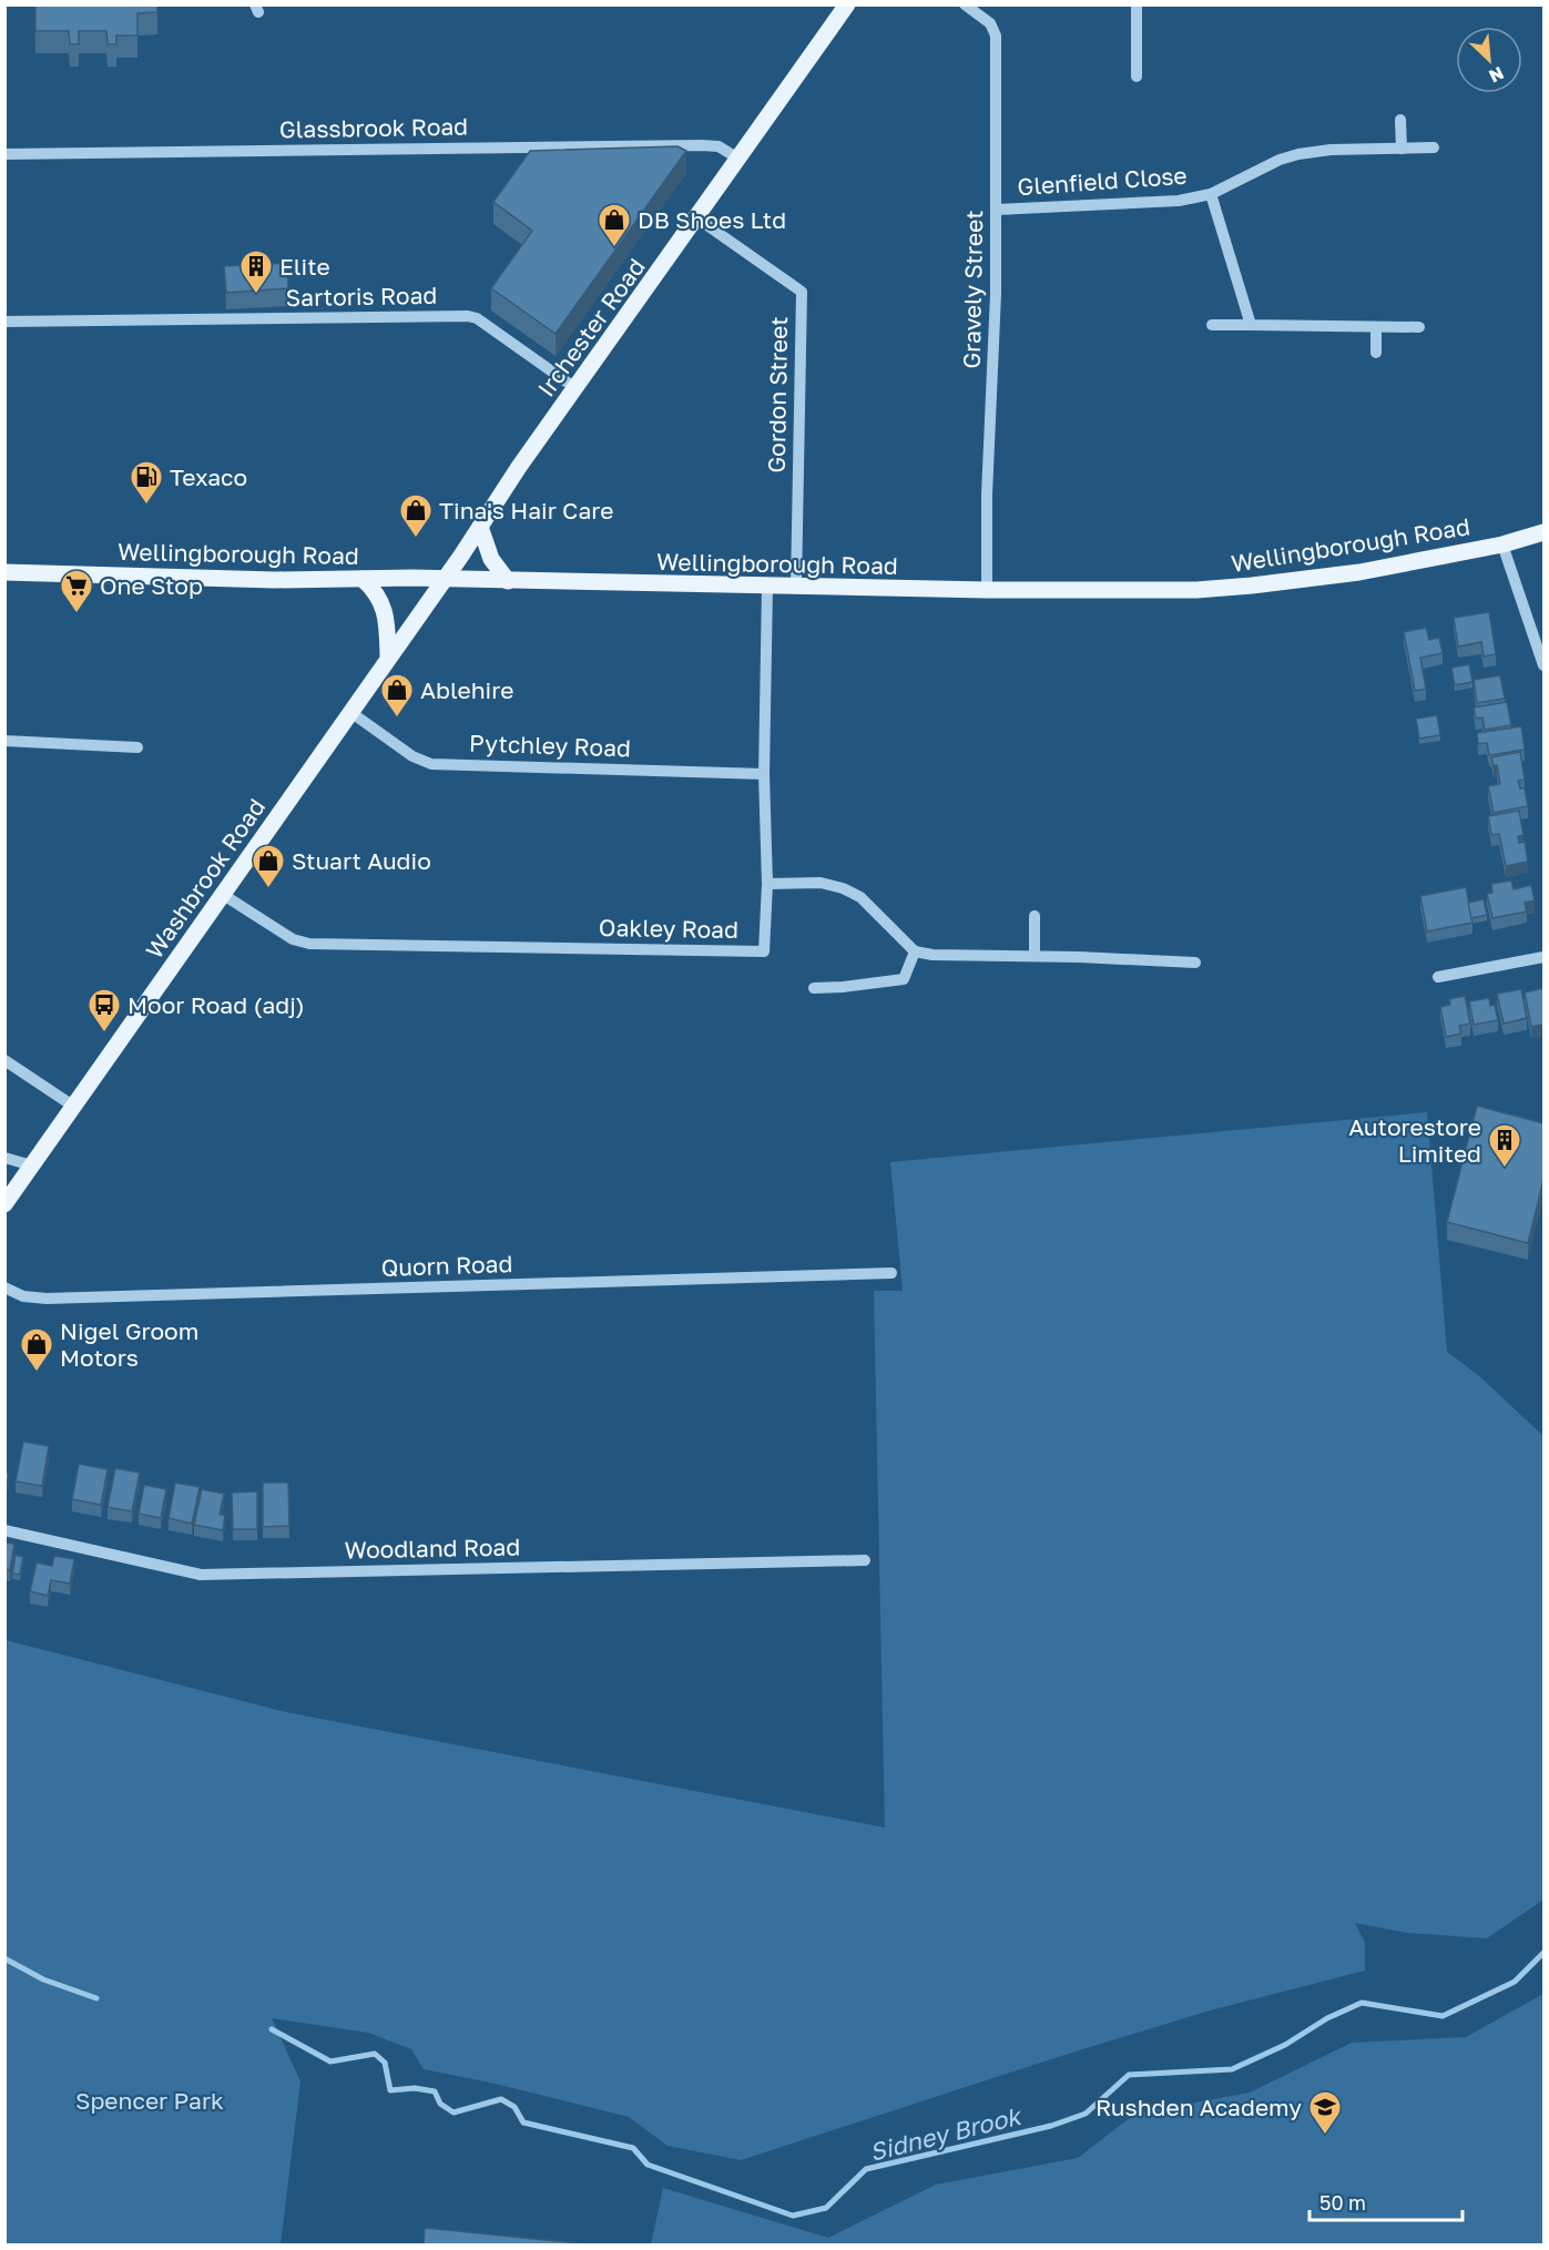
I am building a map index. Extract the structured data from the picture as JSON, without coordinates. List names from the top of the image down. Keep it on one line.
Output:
{"streets":{"main road":["Irchester Road","Wellingborough Road","Washbrook Road"],"street":["Glassbrook Road","Glenfield Close","Gravely Street","Sartoris Road","Gordon Street","Pytchley Road","Oakley Road","Quorn Road","Woodland Road"]},"crossings":[["Glassbrook Road","Irchester Road"],["Glenfield Close","Gravely Street"],["Gravely Street","Wellingborough Road"],["Sartoris Road","Irchester Road"],["Irchester Road","Gordon Street"],["Irchester Road","Wellingborough Road"],["Irchester Road","Washbrook Road"],["Gordon Street","Wellingborough Road"],["Wellingborough Road","Washbrook Road"],["Wellingborough Road","Oakley Road"],["Pytchley Road","Washbrook Road"],["Pytchley Road","Oakley Road"],["Washbrook Road","Oakley Road"]],"water":["Sidney Brook"],"parks":["Spencer Park"],"places":{"shop":["DB Shoes Ltd","Tina's Hair Care","Ablehire","Stuart Audio","Nigel Groom Motors"],"building":["Elite","Autorestore Limited"],"fuel station":["Texaco"],"supermarket":["One Stop"],"bus stop":["Moor Road (adj)"],"school or university":["Rushden Academy"]},"scale_bar":"50 m","north":"bottom right"}
